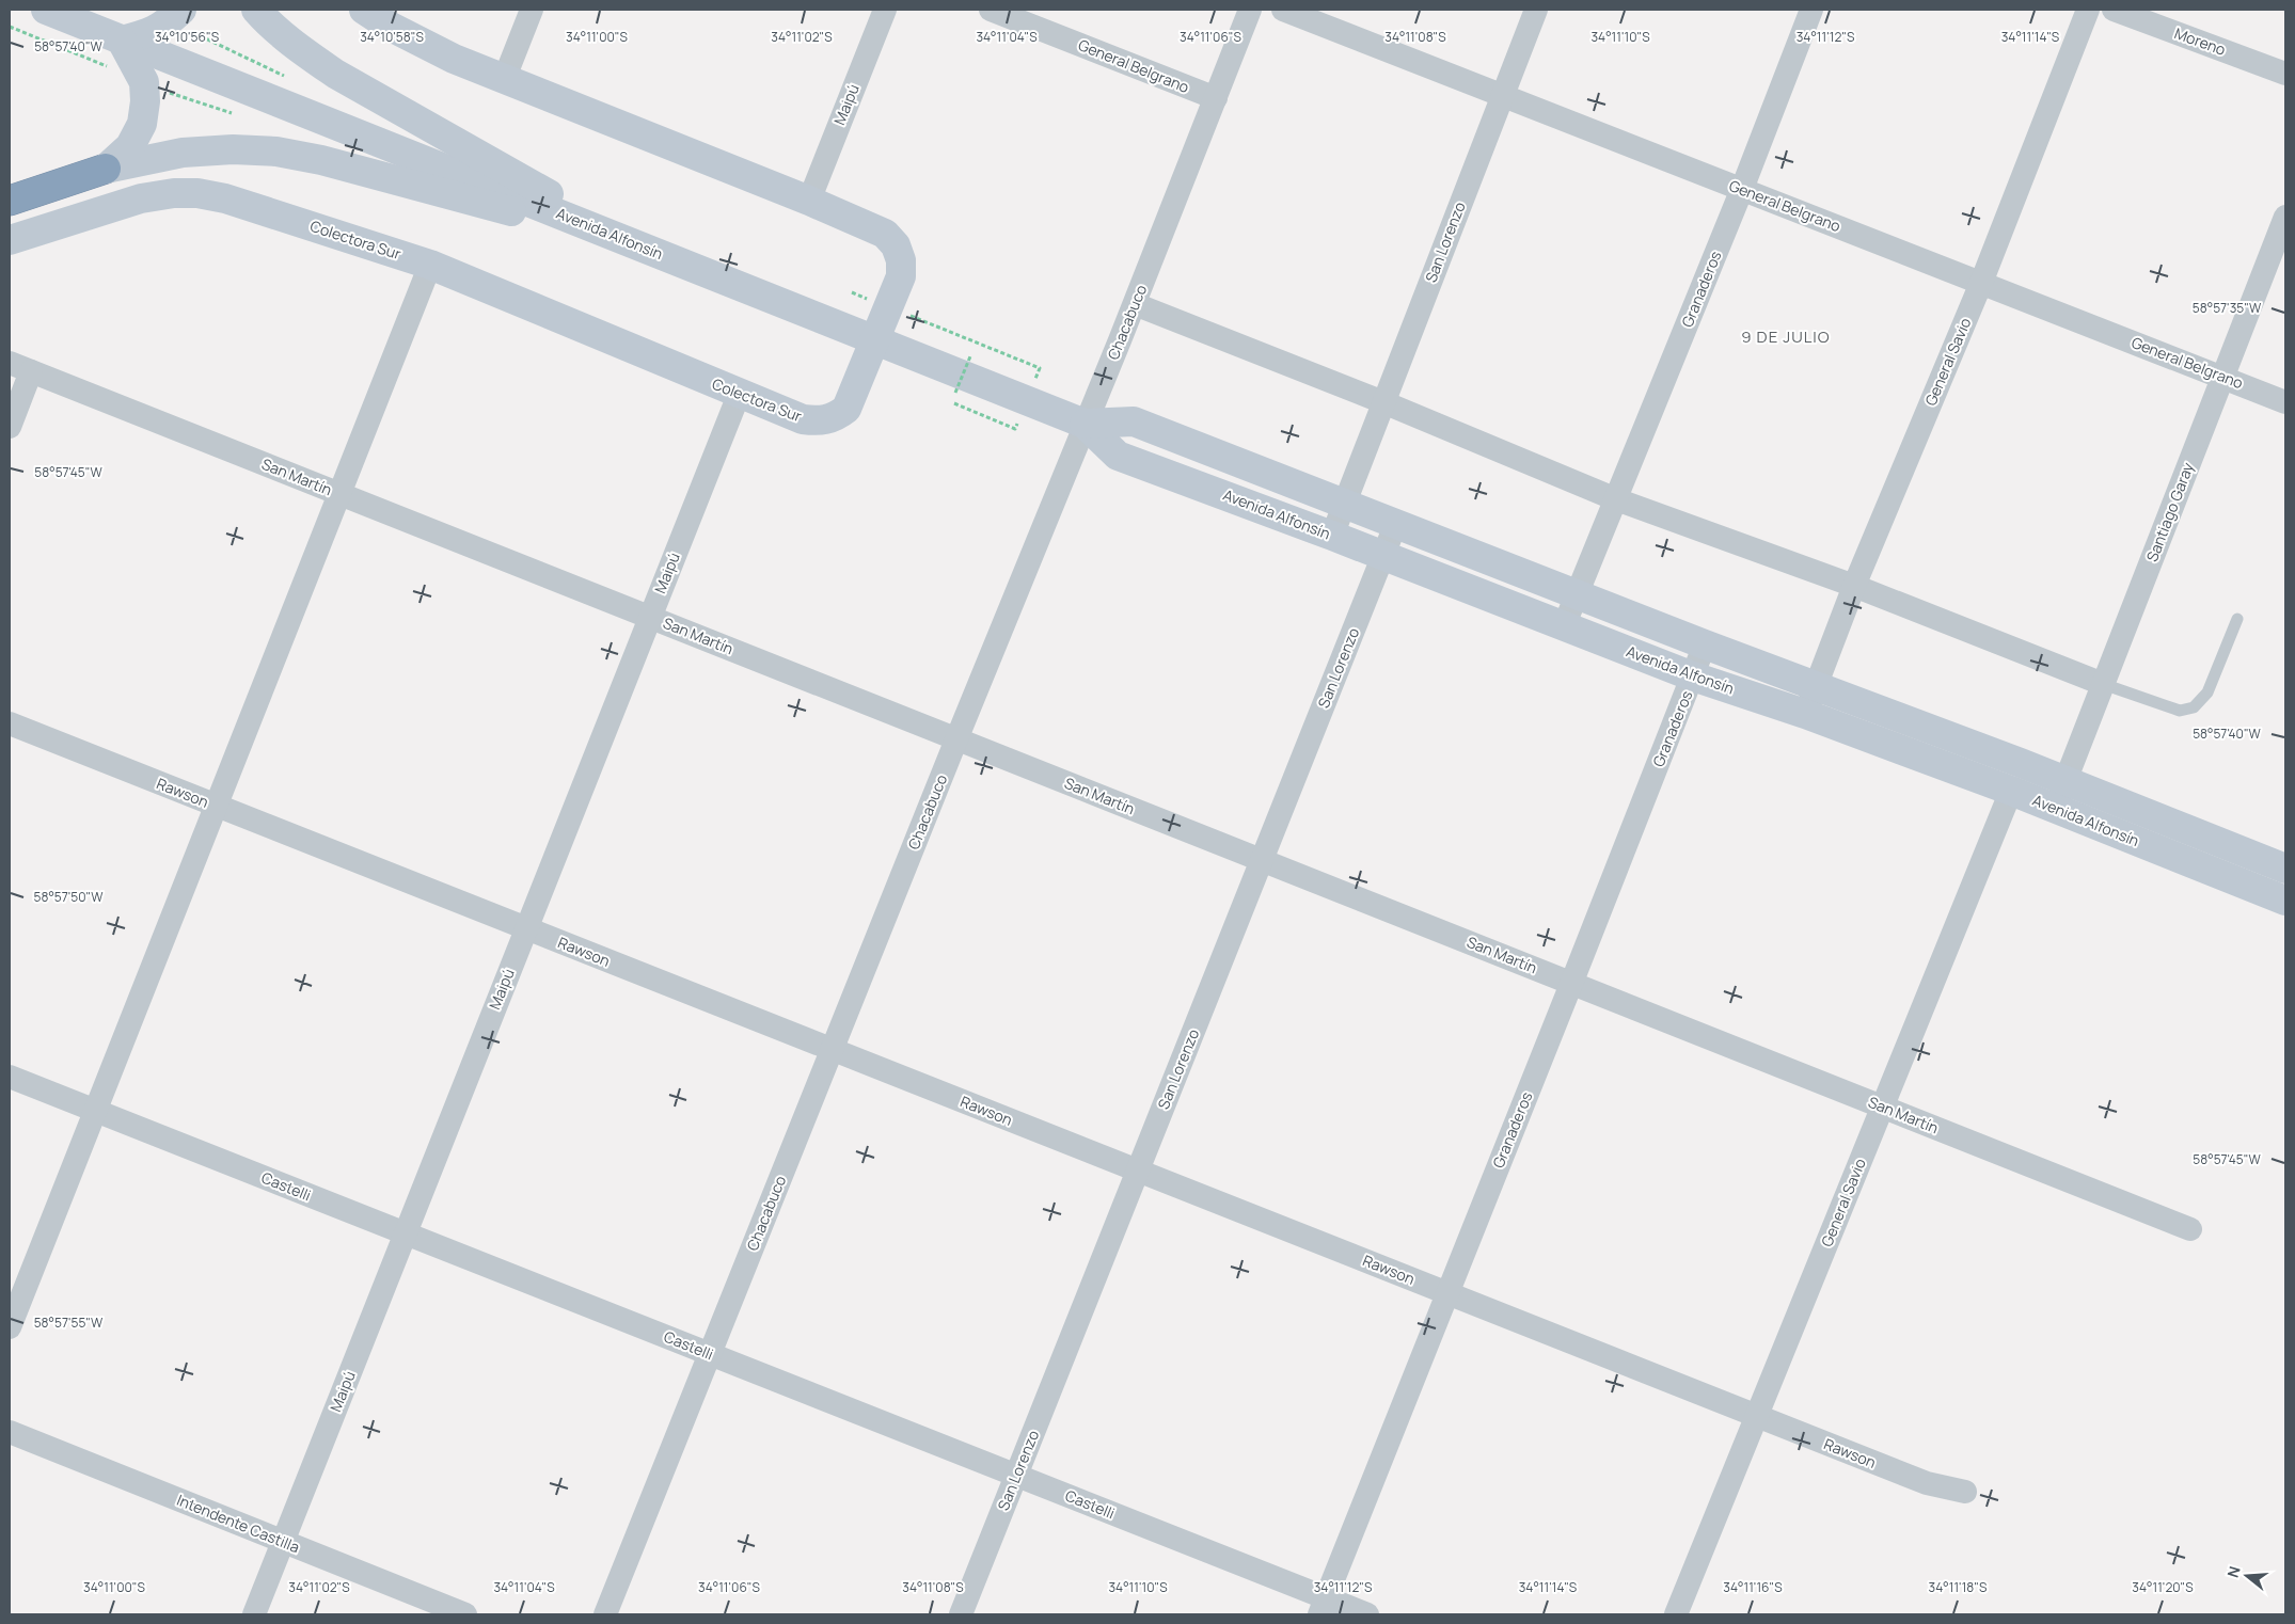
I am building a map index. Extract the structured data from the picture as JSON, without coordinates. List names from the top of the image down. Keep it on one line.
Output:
{"streets":{"main road":["Avenida Alfonsín","Colectora Sur"],"street":["Moreno","General Belgrano","Maipú","San Lorenzo","Granaderos","Chacabuco","General Savio","San Martín","Santiago Garay","Rawson","Castelli","Intendente Castilla"]},"crossings":[["General Belgrano","San Lorenzo"],["General Belgrano","Granaderos"],["General Belgrano","Chacabuco"],["General Belgrano","General Savio"],["General Belgrano","Santiago Garay"],["Maipú","Colectora Sur"],["Maipú","San Martín"],["Maipú","Rawson"],["Maipú","Castelli"],["Maipú","Intendente Castilla"],["Avenida Alfonsín","Colectora Sur"],["Avenida Alfonsín","San Lorenzo"],["Avenida Alfonsín","Granaderos"],["Avenida Alfonsín","Chacabuco"],["Avenida Alfonsín","General Savio"],["Avenida Alfonsín","Santiago Garay"],["San Lorenzo","San Martín"],["San Lorenzo","Rawson"],["San Lorenzo","Castelli"],["Granaderos","San Martín"],["Granaderos","Rawson"],["Granaderos","Castelli"],["Chacabuco","San Martín"],["Chacabuco","Rawson"],["Chacabuco","Castelli"],["General Savio","San Martín"],["General Savio","Rawson"]],"districts":["9 DE JULIO"],"north":"left","coordinates":["34°10'56\"S","34°10'58\"S","34°11'00\"S","34°11'02\"S","34°11'04\"S","34°11'06\"S","34°11'08\"S","34°11'10\"S","34°11'12\"S","34°11'14\"S","58°57'40\"W","58°57'35\"W","58°57'45\"W","58°57'50\"W","58°57'55\"W","34°11'16\"S","34°11'18\"S","34°11'20\"S"]}
